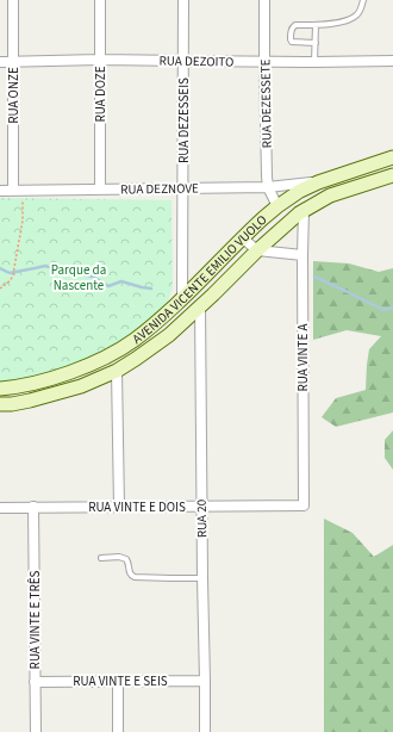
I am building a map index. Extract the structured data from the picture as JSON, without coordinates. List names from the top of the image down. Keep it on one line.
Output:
{"streets":{"main road":["AVENIDA VICENTE EMILIO VUOLO"],"street":["RUA DEZOITO","RUA DOZE","RUA ONZE","RUA DEZESSETE","RUA DEZESSEIS","RUA DEZNOVE","RUA VINTE A","RUA VINTE E DOIS","RUA 20","RUA VINTE E TRÊS","RUA VINTE E SEIS"]},"crossings":[["RUA DEZOITO","RUA DOZE"],["RUA DEZOITO","RUA ONZE"],["RUA DEZOITO","RUA DEZESSETE"],["RUA DEZOITO","RUA DEZESSEIS"],["RUA DOZE","RUA DEZNOVE"],["RUA ONZE","RUA DEZNOVE"],["RUA DEZESSETE","RUA DEZNOVE"],["RUA DEZESSETE","AVENIDA VICENTE EMILIO VUOLO"],["RUA DEZESSEIS","RUA DEZNOVE"],["RUA DEZESSEIS","AVENIDA VICENTE EMILIO VUOLO"],["RUA DEZNOVE","AVENIDA VICENTE EMILIO VUOLO"],["AVENIDA VICENTE EMILIO VUOLO","RUA VINTE A"],["AVENIDA VICENTE EMILIO VUOLO","RUA 20"],["RUA VINTE A","RUA VINTE E DOIS"],["RUA VINTE E DOIS","RUA 20"],["RUA VINTE E DOIS","RUA VINTE E TRÊS"],["RUA 20","RUA VINTE E SEIS"],["RUA VINTE E TRÊS","RUA VINTE E SEIS"]],"parks":["Parque da Nascente"]}
